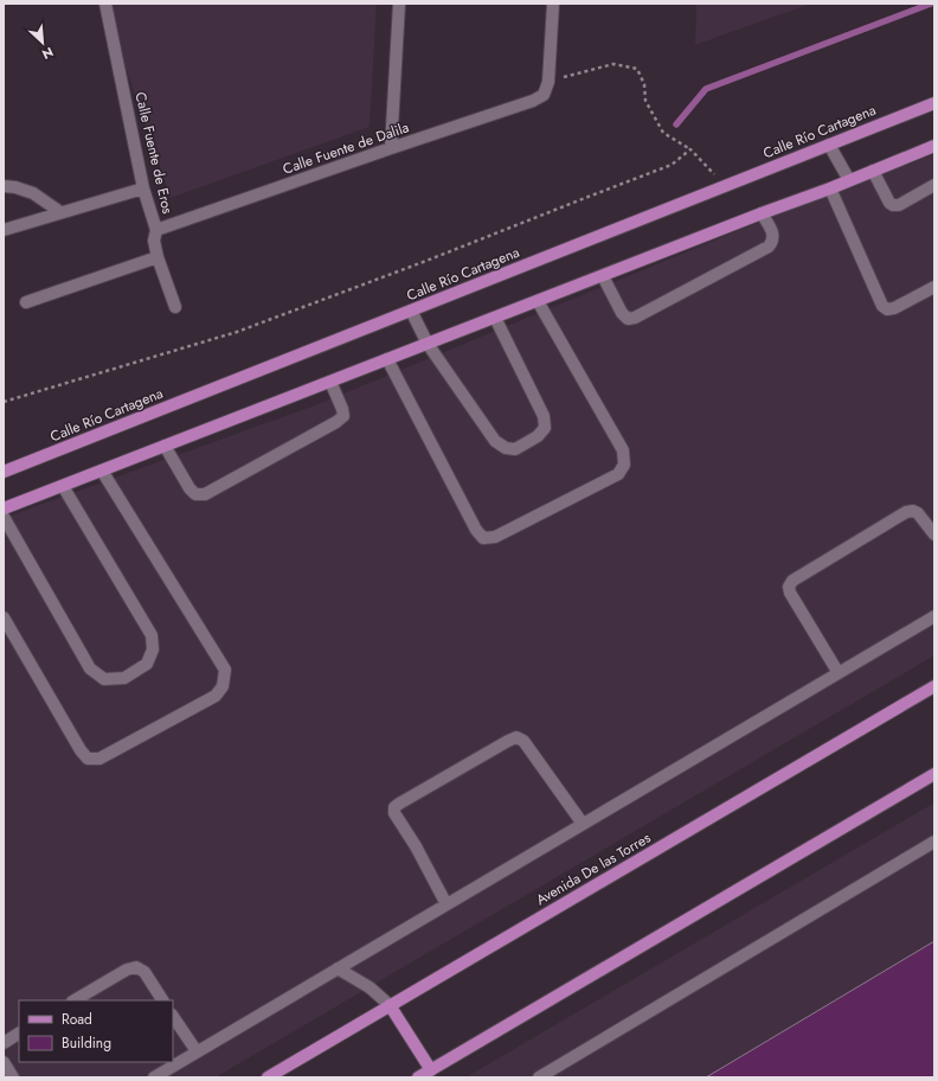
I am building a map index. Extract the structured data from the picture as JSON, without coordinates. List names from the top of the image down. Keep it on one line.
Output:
{"streets":{"main road":["Calle Río Cartagena","Avenida De las Torres"],"street":["Calle Fuente de Dalila","Calle Fuente de Eros"]},"crossings":[["Calle Fuente de Dalila","Calle Fuente de Eros"]],"legend":["Road","Building"],"north":"bottom right"}
